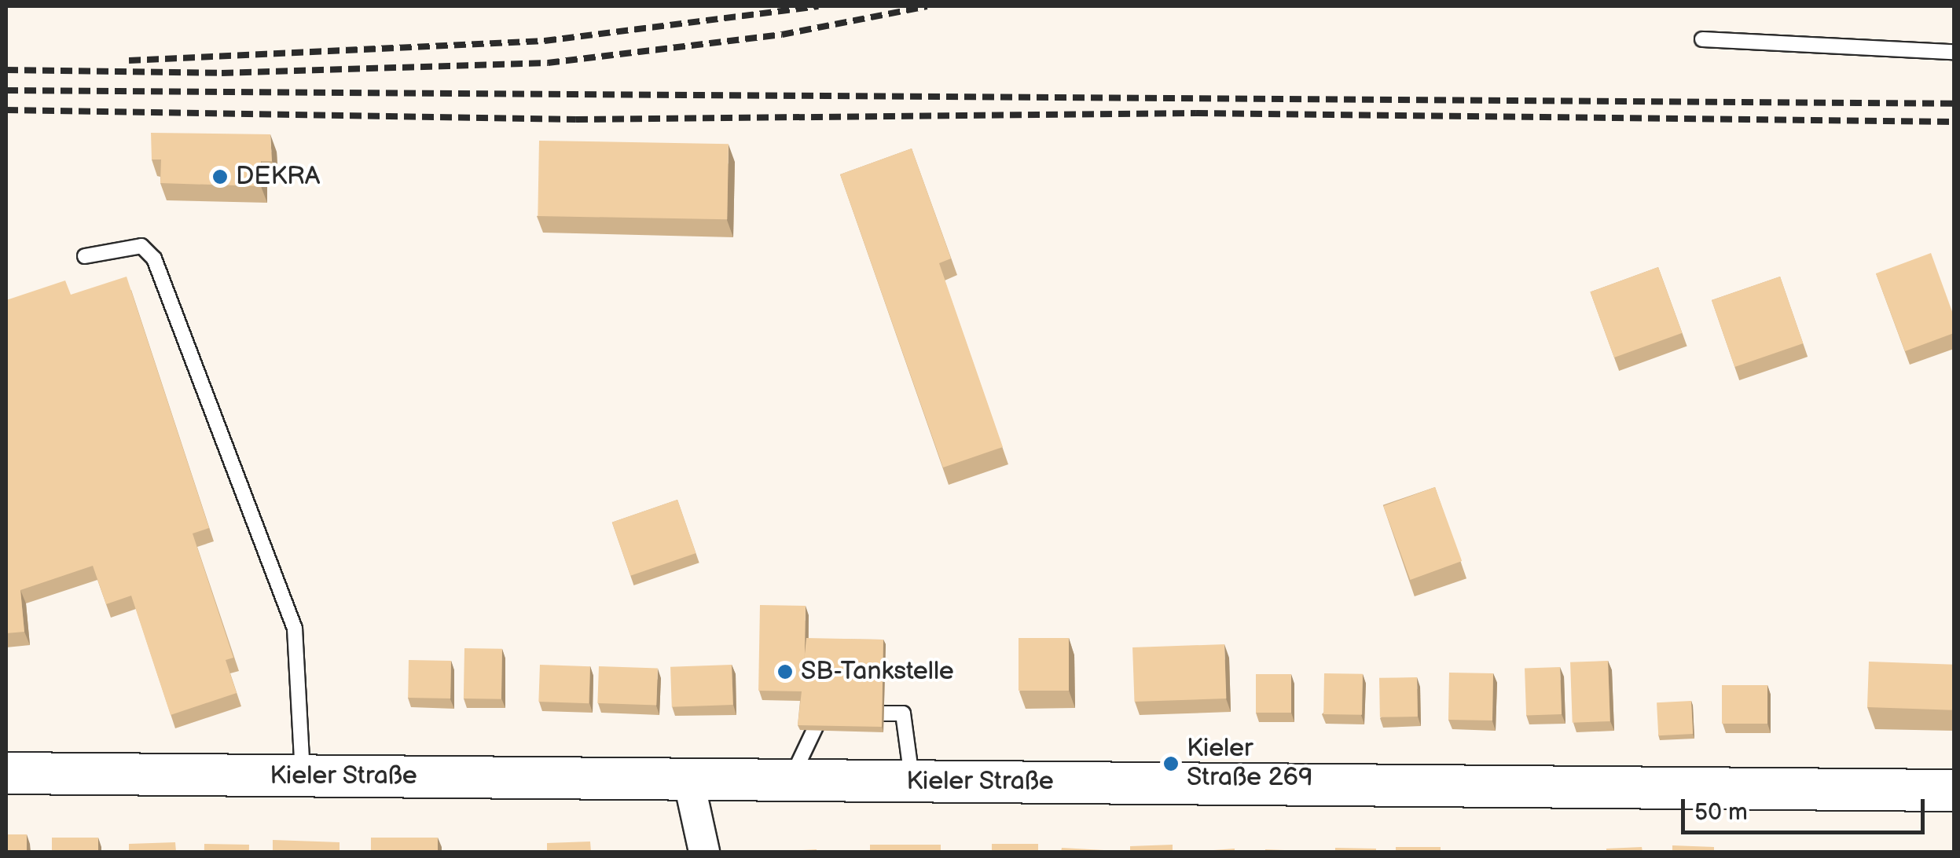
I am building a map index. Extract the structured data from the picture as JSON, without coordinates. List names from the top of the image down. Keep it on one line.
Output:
{"streets":{"main road":["Kieler Straße"]},"places":["DEKRA","SB-Tankstelle","Kieler Straße 269"],"scale_bar":"50 m"}
